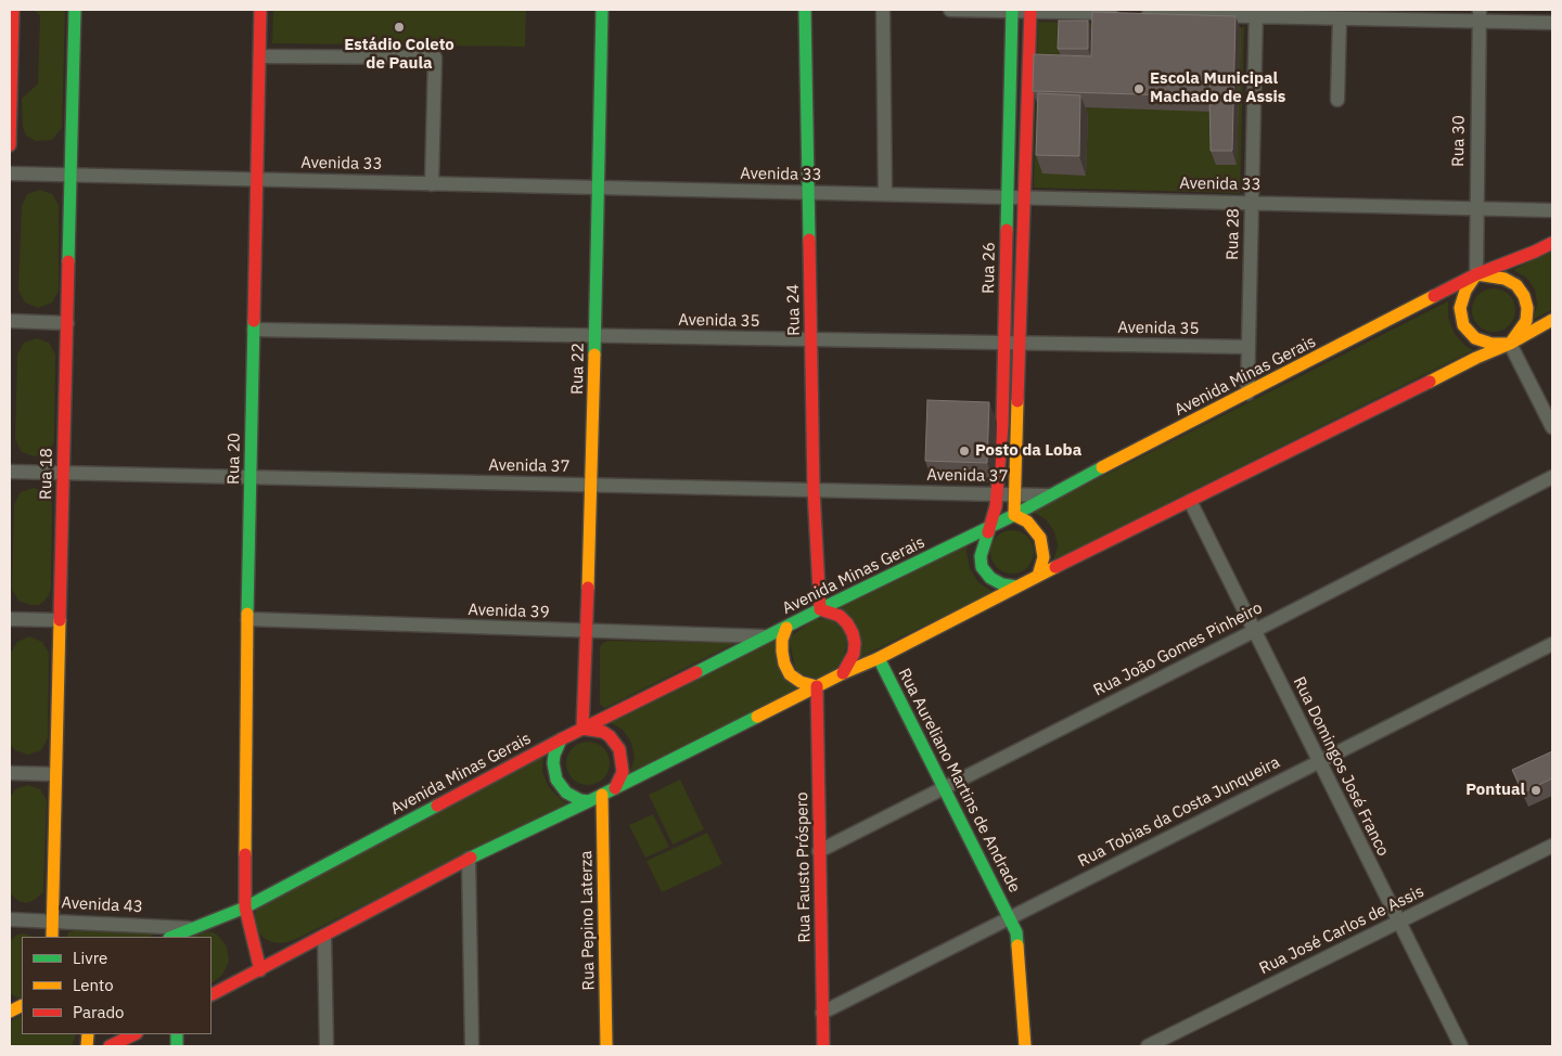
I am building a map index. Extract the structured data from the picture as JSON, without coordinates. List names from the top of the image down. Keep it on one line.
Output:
{"streets":{"street":["Rua 30","Avenida 33","Rua 28","Rua 26","Rua 24","Avenida 35","Rua 22","Avenida Minas Gerais","Rua 20","Avenida 37","Rua 18","Avenida 39","Rua João Gomes Pinheiro","Rua Domingos José Franco","Rua Aureliano Martins de Andrade","Rua Tobias da Costa Junqueira","Rua Fausto Próspero","Avenida 43","Rua Pepino Laterza","Rua José Carlos de Assis"]},"crossings":[["Rua 30","Avenida 33"],["Rua 30","Avenida Minas Gerais"],["Avenida 33","Rua 28"],["Avenida 33","Rua 26"],["Avenida 33","Rua 24"],["Avenida 33","Rua 22"],["Avenida 33","Rua 20"],["Avenida 33","Rua 18"],["Rua 28","Avenida 35"],["Rua 28","Avenida Minas Gerais"],["Rua 26","Avenida 35"],["Rua 26","Avenida Minas Gerais"],["Rua 26","Avenida 37"],["Rua 24","Avenida 35"],["Rua 24","Avenida Minas Gerais"],["Rua 24","Avenida 37"],["Rua 24","Rua Fausto Próspero"],["Avenida 35","Rua 22"],["Avenida 35","Rua 20"],["Rua 22","Avenida Minas Gerais"],["Rua 22","Avenida 37"],["Rua 22","Avenida 39"],["Rua 22","Rua Pepino Laterza"],["Avenida Minas Gerais","Rua 20"],["Avenida Minas Gerais","Avenida 37"],["Avenida Minas Gerais","Avenida 39"],["Avenida Minas Gerais","Rua Fausto Próspero"],["Avenida Minas Gerais","Avenida 43"],["Avenida Minas Gerais","Rua Pepino Laterza"],["Rua 20","Avenida 37"],["Rua 20","Avenida 39"],["Avenida 37","Rua 18"],["Rua 18","Avenida 43"],["Rua João Gomes Pinheiro","Rua Domingos José Franco"],["Rua João Gomes Pinheiro","Rua Aureliano Martins de Andrade"],["Rua João Gomes Pinheiro","Rua Fausto Próspero"],["Rua Domingos José Franco","Rua Tobias da Costa Junqueira"],["Rua Domingos José Franco","Rua José Carlos de Assis"],["Rua Aureliano Martins de Andrade","Rua Tobias da Costa Junqueira"],["Rua Tobias da Costa Junqueira","Rua Fausto Próspero"]],"places":["Estádio Coleto de Paula","Escola Municipal Machado de Assis","Posto da Loba","Pontual"],"legend":["Livre","Lento","Parado"]}
